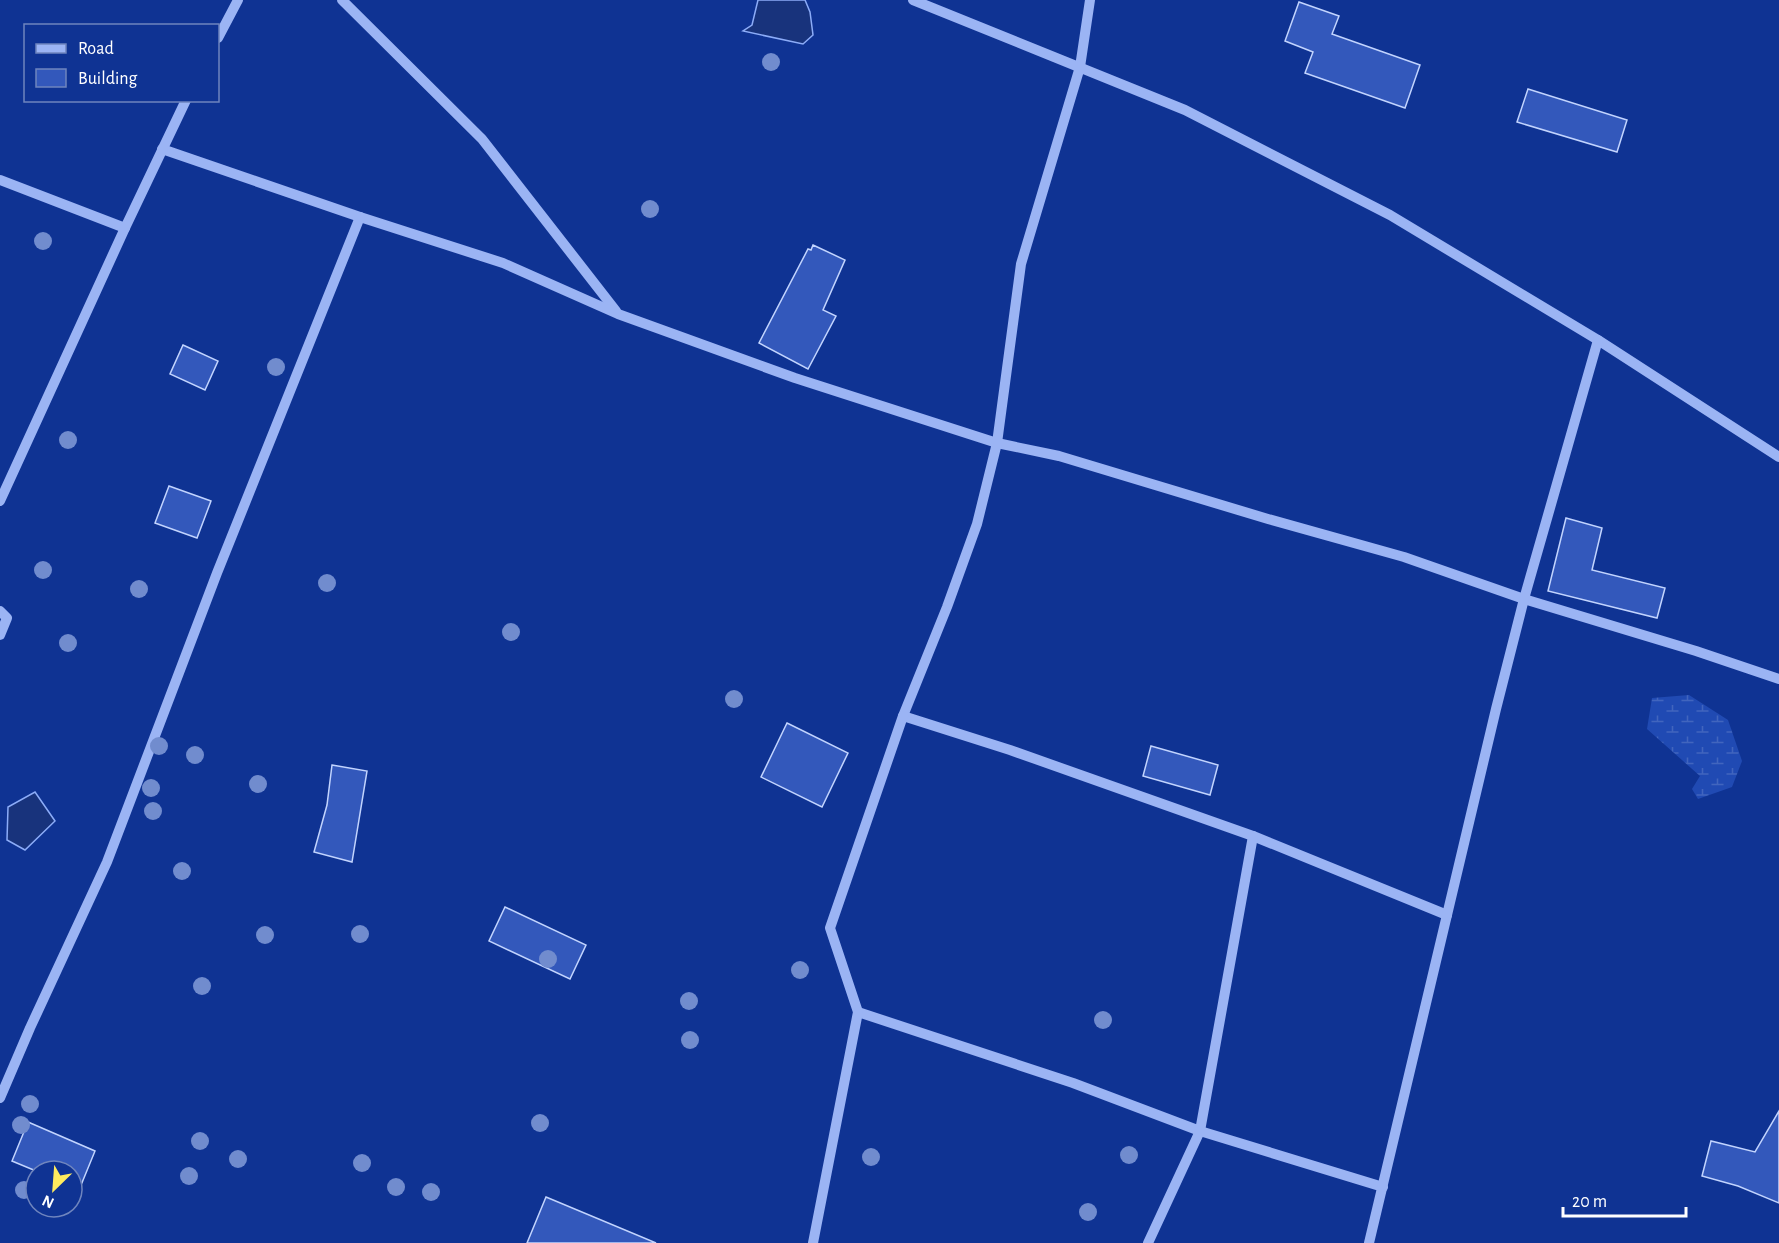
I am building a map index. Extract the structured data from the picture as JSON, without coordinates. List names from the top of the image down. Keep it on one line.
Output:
{"legend":["Road","Building"],"scale_bar":"20 m","north":"bottom left"}
